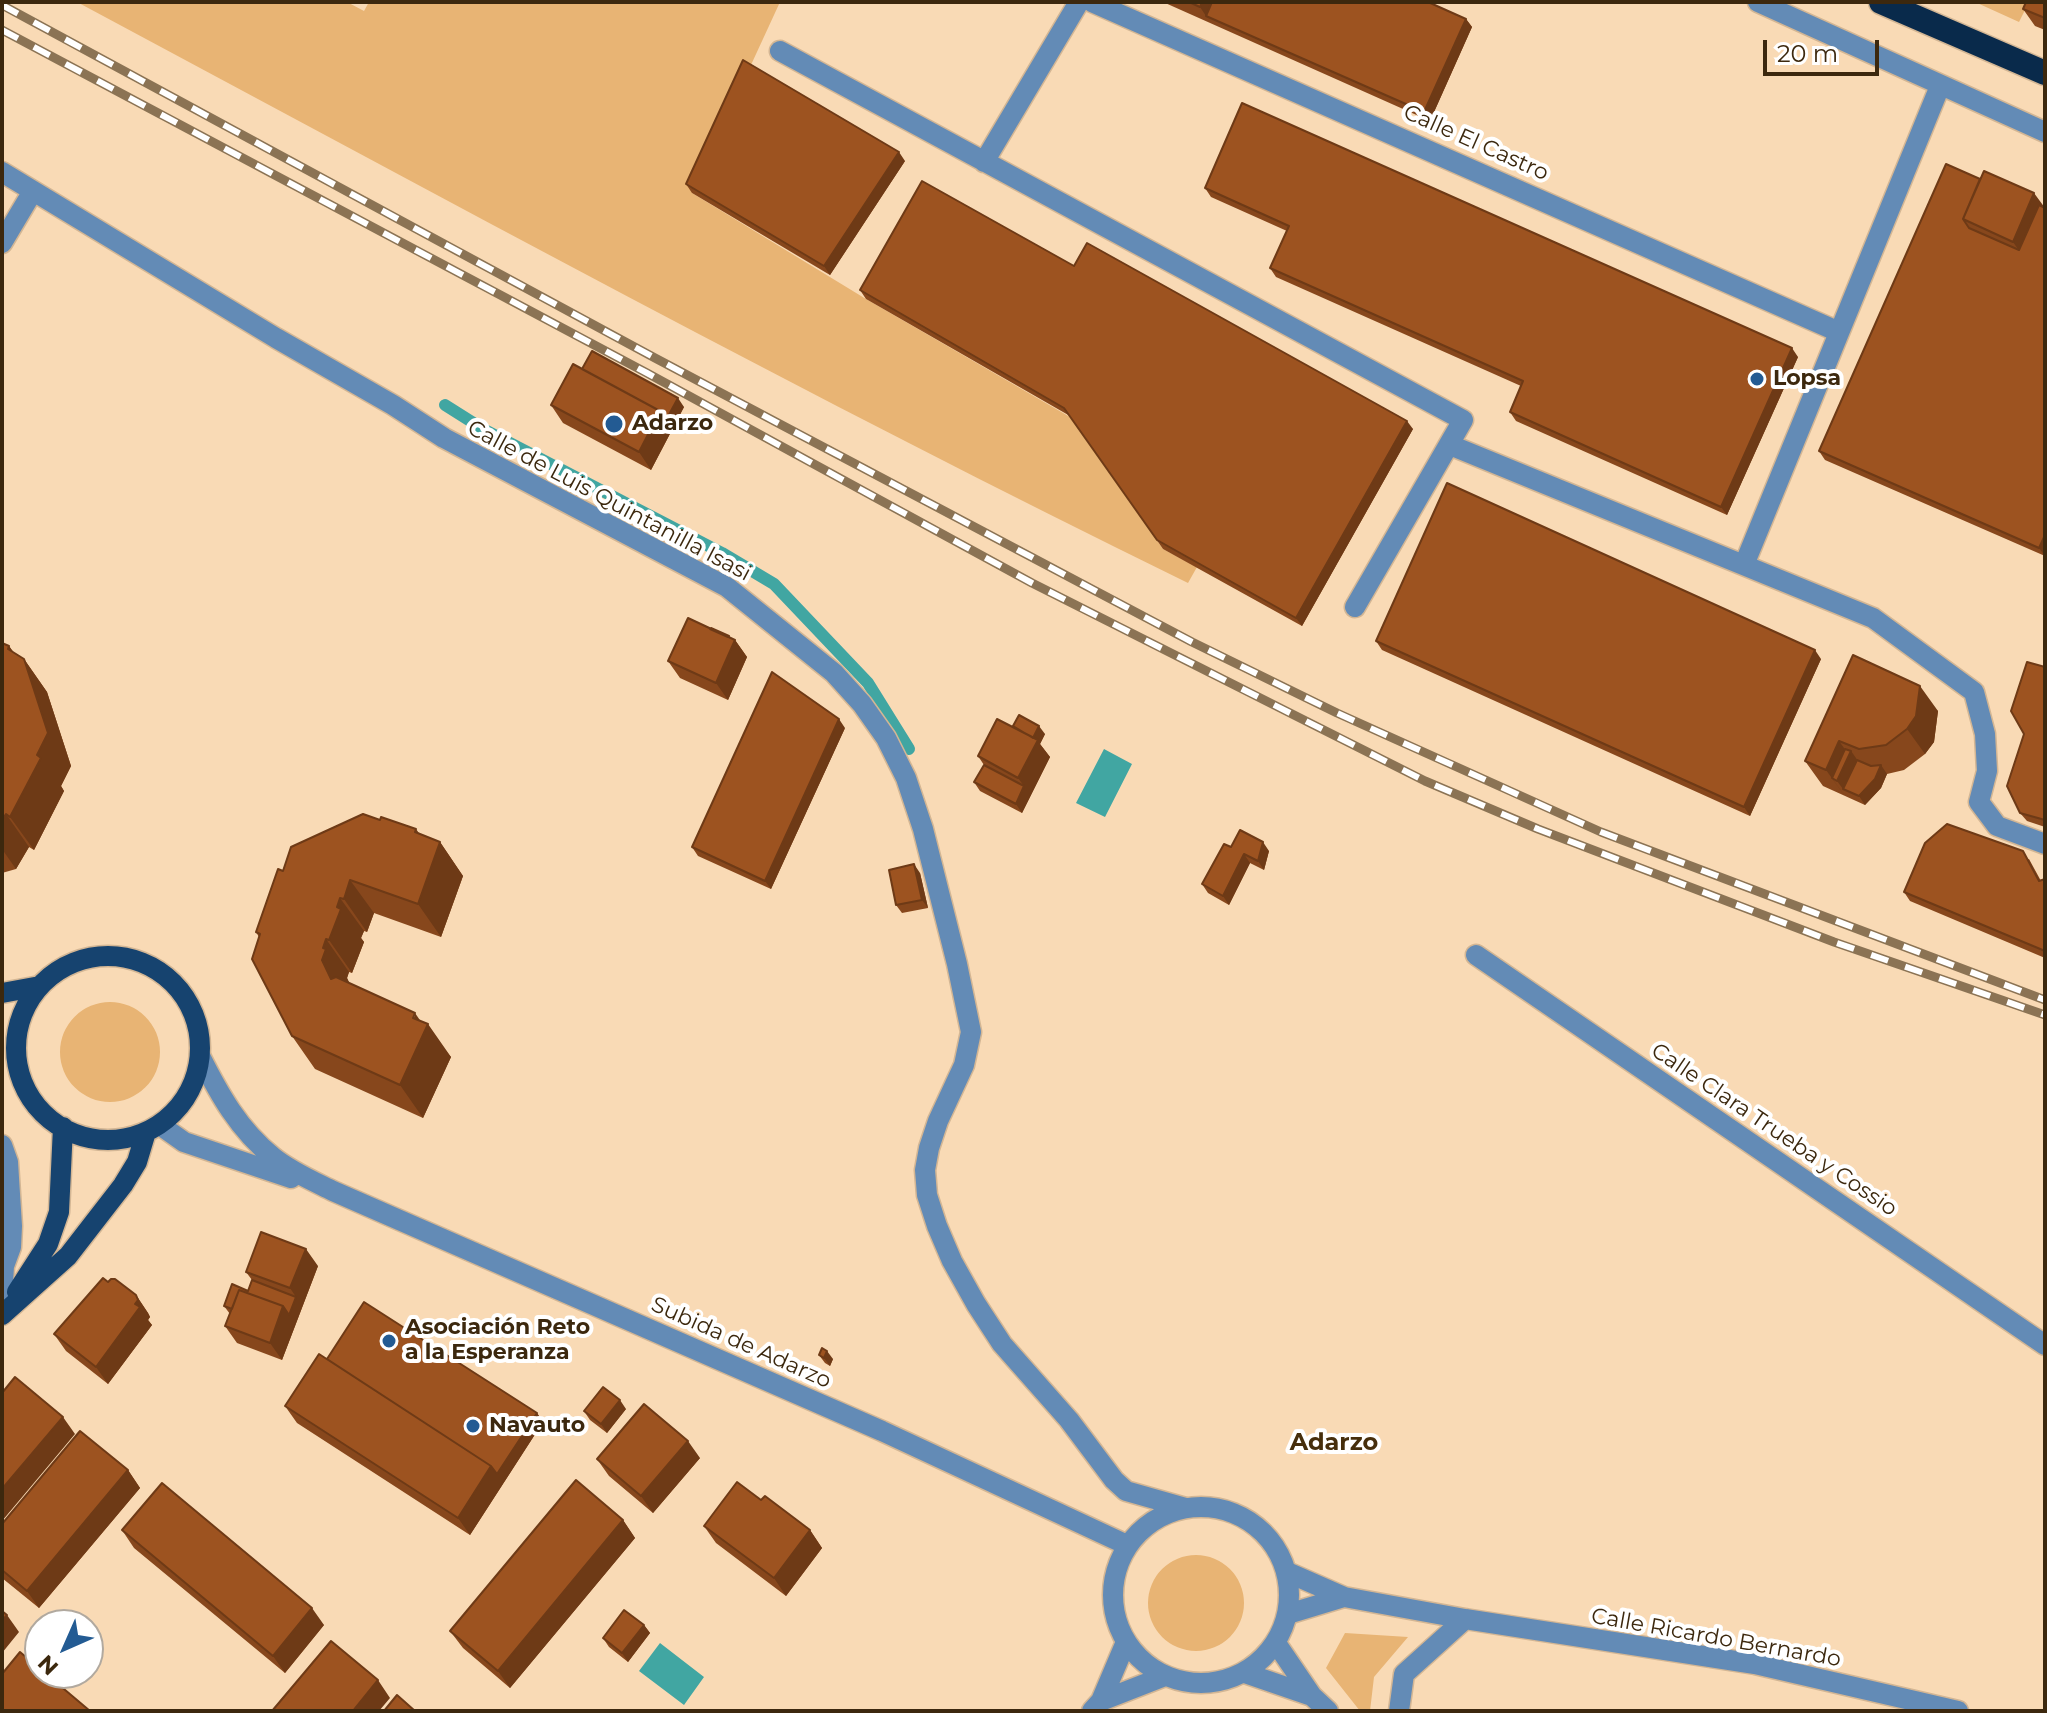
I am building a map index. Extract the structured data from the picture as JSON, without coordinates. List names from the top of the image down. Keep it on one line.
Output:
{"streets":{"street":["Calle El Castro","Calle de Luis Quintanilla Isasi","Calle Clara Trueba y Cossio","Subida de Adarzo","Calle Ricardo Bernardo"]},"crossings":[["Calle de Luis Quintanilla Isasi","Subida de Adarzo"]],"districts":["Adarzo"],"places":["Lopsa","Adarzo","Asociación Reto a la Esperanza","Navauto"],"scale_bar":"20 m","north":"bottom left"}
